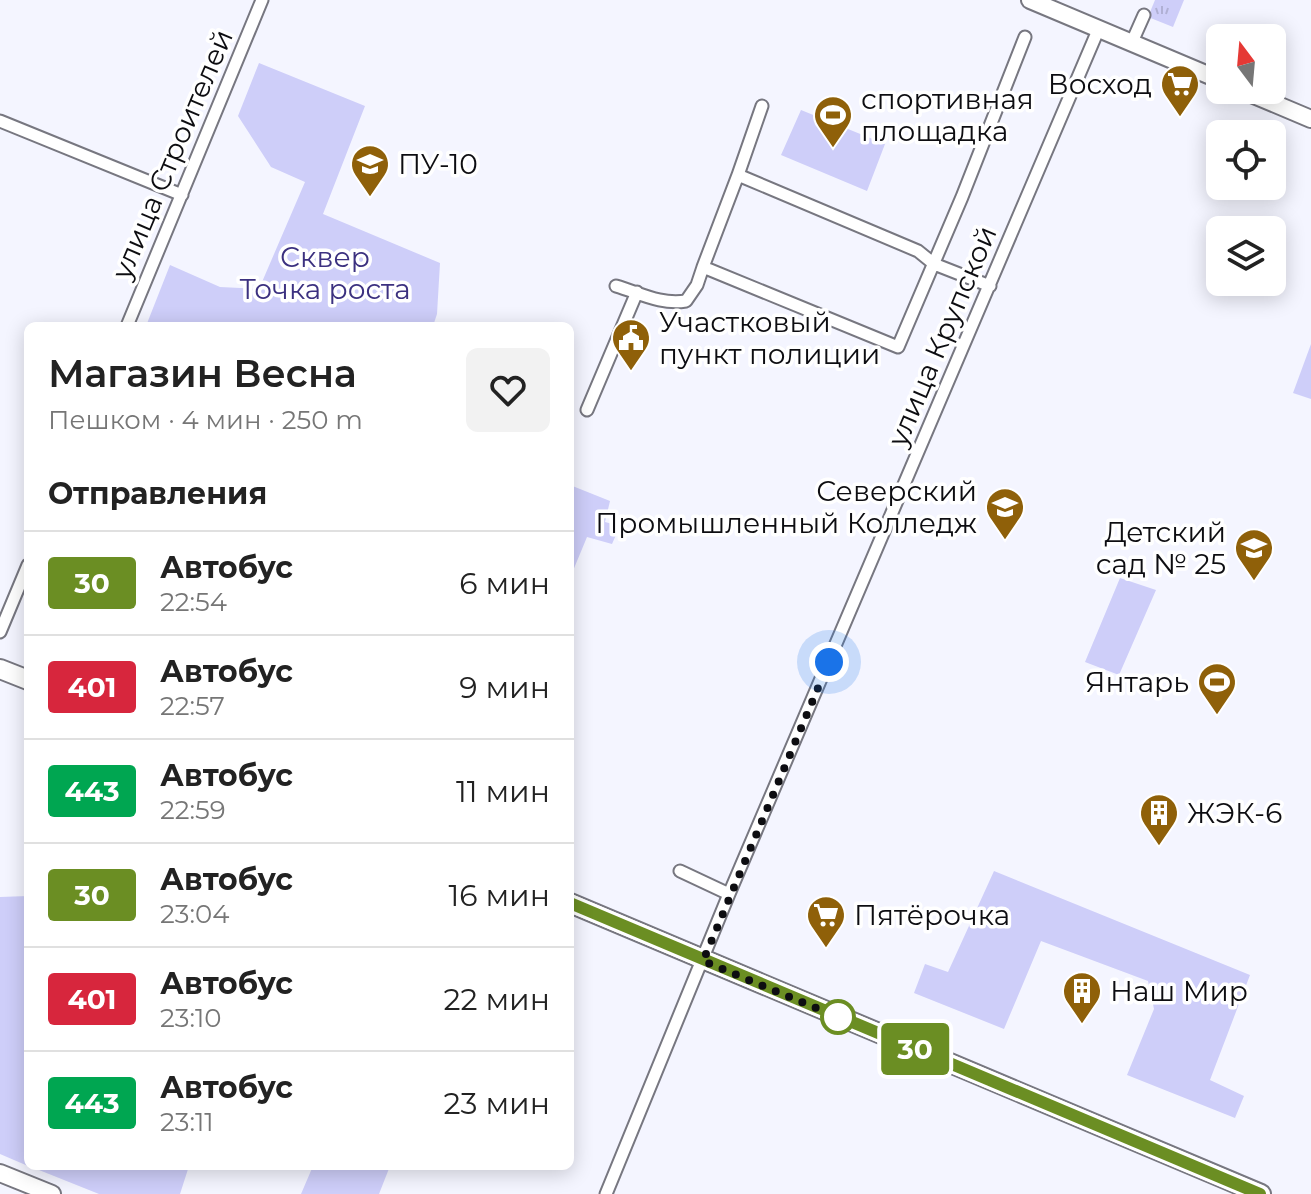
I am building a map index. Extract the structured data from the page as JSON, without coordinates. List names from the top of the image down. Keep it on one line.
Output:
{"streets":{"street":["улица Строителей","улица Крупской"]},"parks":["Сквер Точка роста"],"places":{"supermarket":["Восход","Пятёрочка"],"sports":["спортивная площадка","Янтарь"],"school or university":["ПУ-10","Северский Промышленный Колледж","Детский сад № 25"],"public building":["Участковый пункт полиции"],"building":["ЖЭК-6","Наш Мир"]},"lines":["bus line 30"],"north":"top","page":{"on_map":"30","heading":[["Магазин Весна","Пешком · 4 мин · 250 m"],"Отправления"],"list":[{"mark":"30","name":"Автобус","note":"22:54","value":"6 мин"},{"mark":"401","name":"Автобус","note":"22:57","value":"9 мин"},{"mark":"443","name":"Автобус","note":"22:59","value":"11 мин"},{"mark":"30","name":"Автобус","note":"23:04","value":"16 мин"},{"mark":"401","name":"Автобус","note":"23:10","value":"22 мин"},{"mark":"443","name":"Автобус","note":"23:11","value":"23 мин"}]}}
